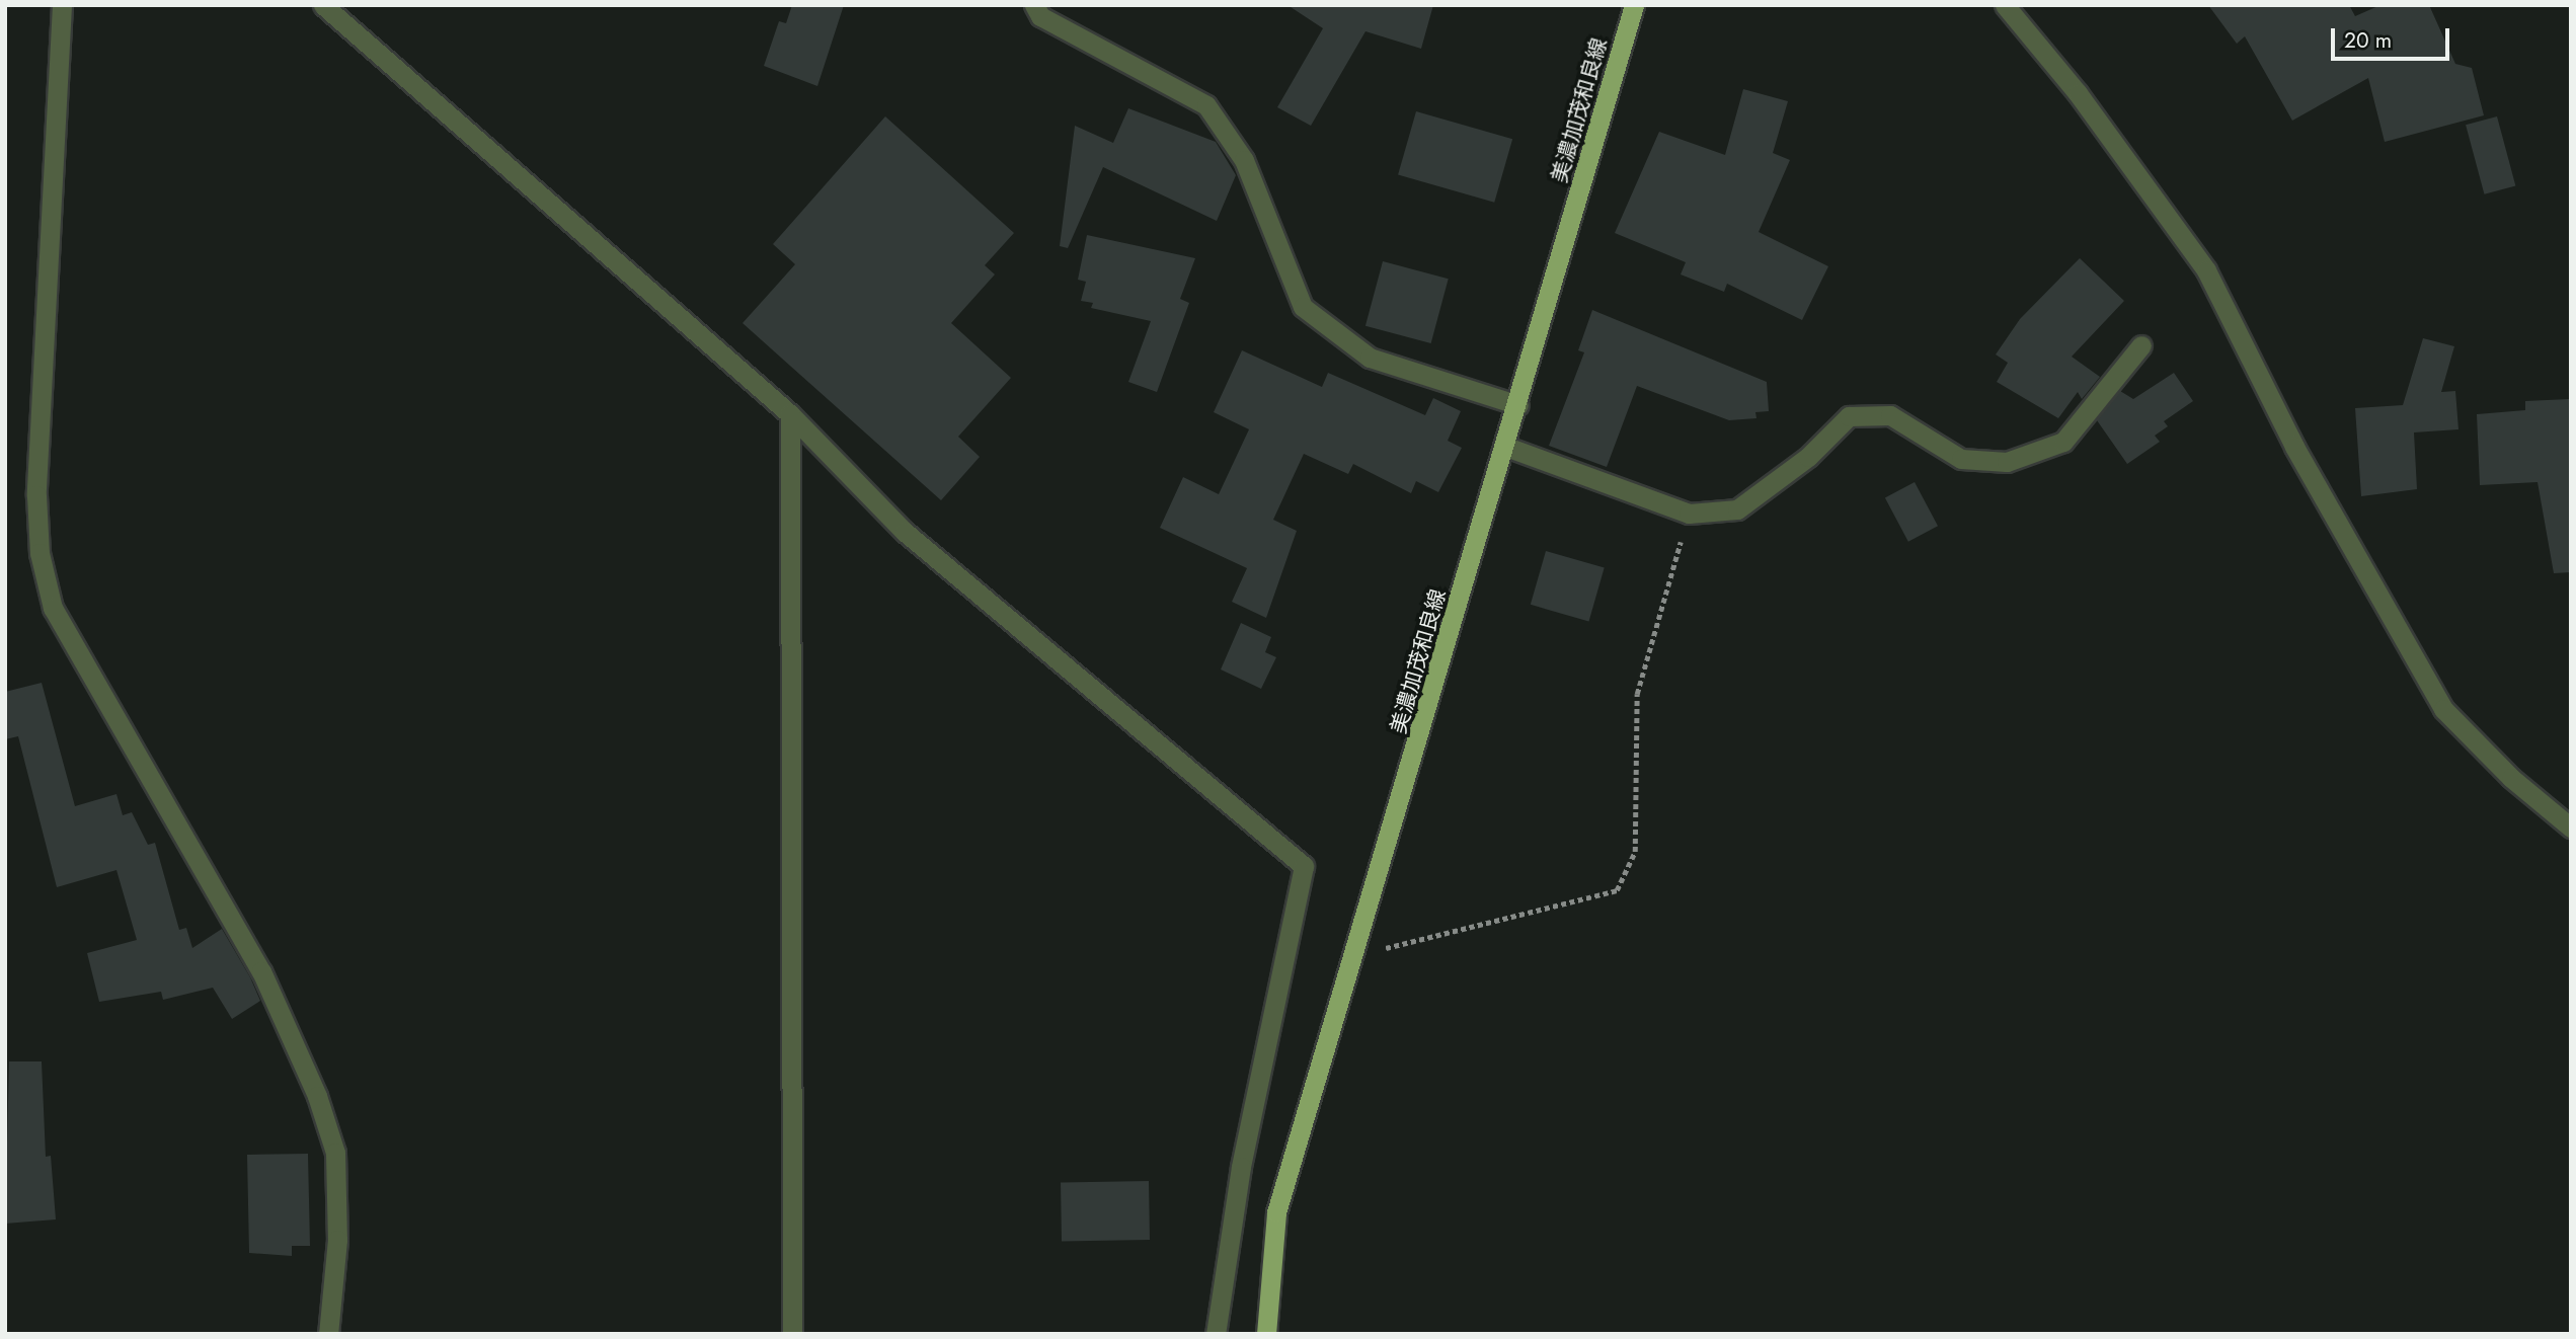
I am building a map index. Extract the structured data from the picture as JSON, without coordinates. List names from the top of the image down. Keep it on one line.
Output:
{"streets":{"main road":["美濃加茂和良線"]},"scale_bar":"20 m"}
